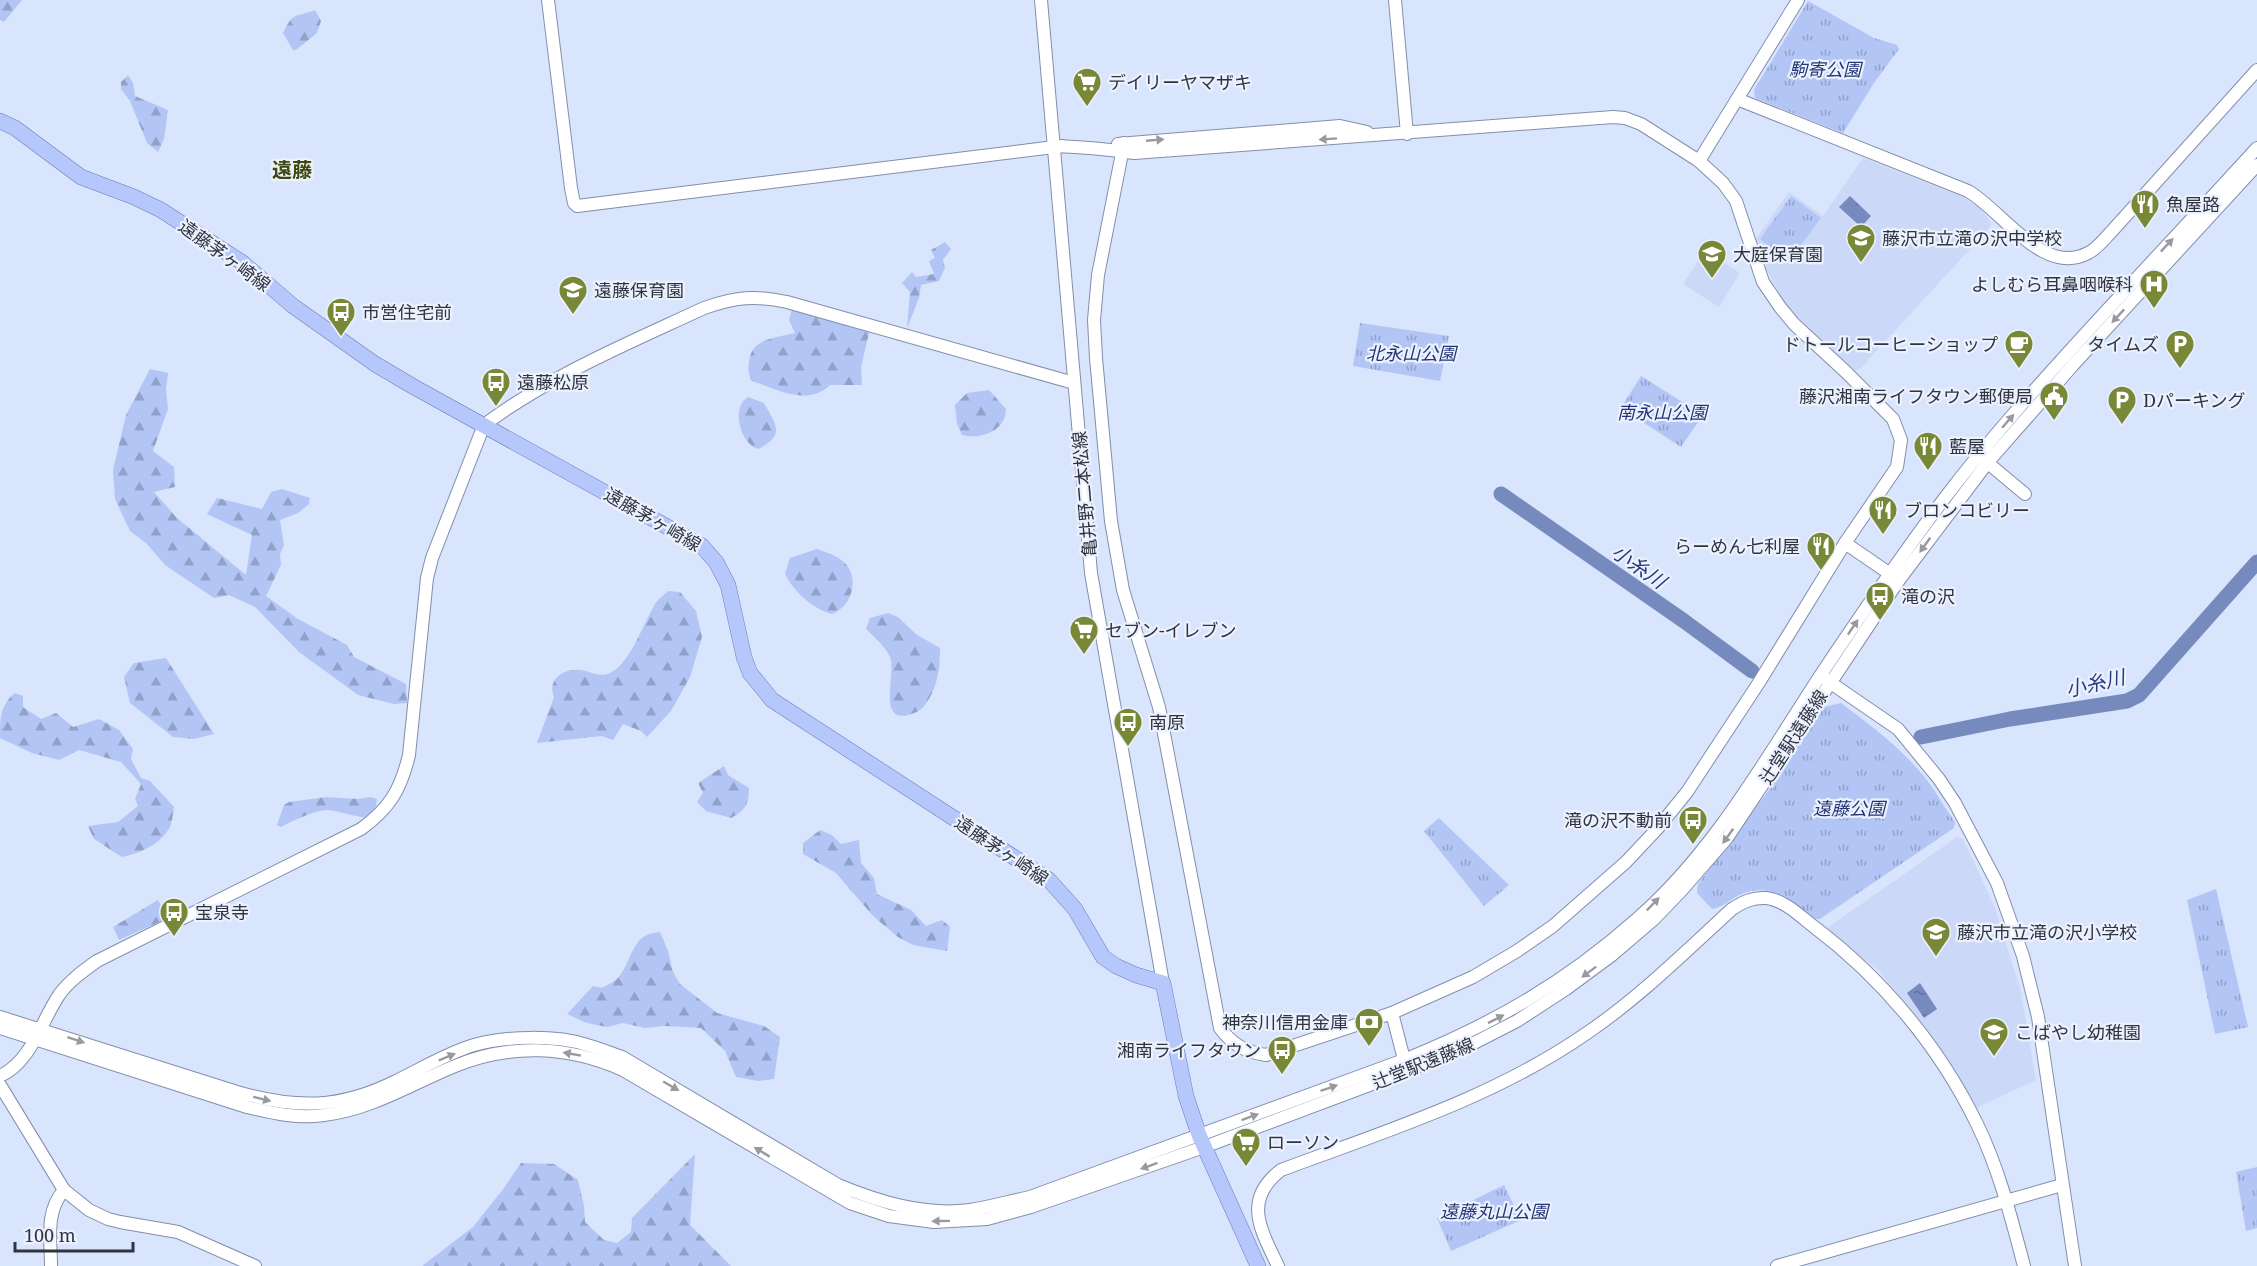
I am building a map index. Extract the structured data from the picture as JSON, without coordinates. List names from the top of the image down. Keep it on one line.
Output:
{"streets":{"main road":["遠藤茅ヶ崎線"],"street":["亀井野二本松線","辻堂駅遠藤線"]},"crossings":[["遠藤茅ヶ崎線","亀井野二本松線"]],"districts":["遠藤"],"water":["小糸川"],"parks":["駒寄公園","北永山公園","南永山公園","遠藤公園","遠藤丸山公園"],"places":{"supermarket":["デイリーヤマザキ","セブン-イレブン","ローソン"],"restaurant":["魚屋路","藍屋","ブロンコビリー","らーめん七利屋"],"school or university":["藤沢市立滝の沢中学校","大庭保育園","遠藤保育園","藤沢市立滝の沢小学校","こばやし幼稚園"],"hospital":["よしむら耳鼻咽喉科"],"bus stop":["市営住宅前","遠藤松原","滝の沢","南原","滝の沢不動前","宝泉寺","湘南ライフタウン"],"cafe":["ドトールコーヒーショップ"],"parking":["タイムズ","Dパーキング"],"public building":["藤沢湘南ライフタウン郵便局"],"bank":["神奈川信用金庫"]},"scale_bar":"100 m"}
